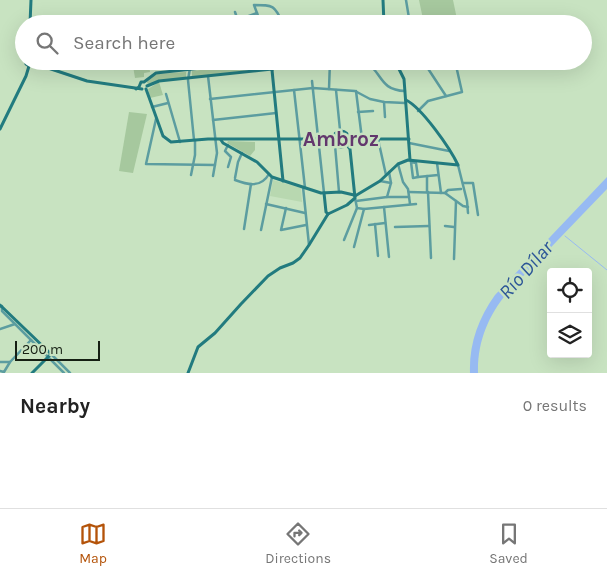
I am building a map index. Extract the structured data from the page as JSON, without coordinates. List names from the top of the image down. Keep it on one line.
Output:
{"districts":["Ambroz"],"water":["Río Dílar"],"scale_bar":"200 m","page":{"search":"Search here","scale":"200 m","heading":["Nearby","0 results"],"nav":["Map","Directions","Saved"]}}
